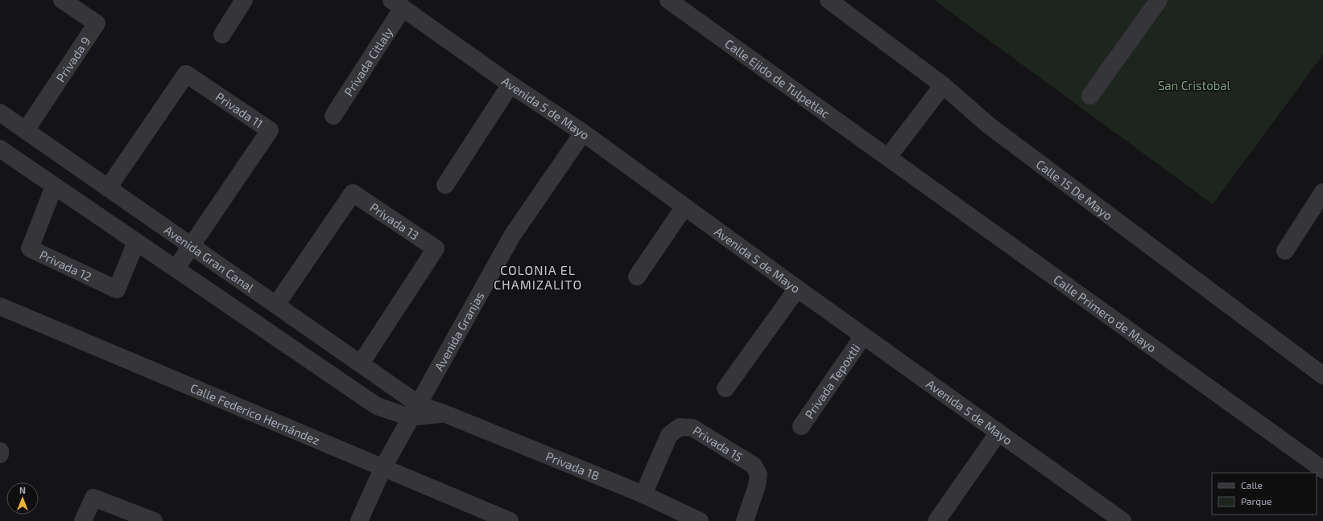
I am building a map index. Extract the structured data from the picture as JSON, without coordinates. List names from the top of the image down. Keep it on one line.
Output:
{"streets":{"street":["Privada 9","Privada Citlaly","Calle Ejido de Tulpetlac","Avenida 5 de Mayo","Privada 11","Calle 15 De Mayo","Privada 13","Avenida Gran Canal","Privada 12","Calle Primero de Mayo","Avenida Granjas","Privada Tepoxtli","Calle Federico Hernández","Privada 15","Privada 18"]},"crossings":[["Privada 9","Avenida Gran Canal"],["Privada Citlaly","Avenida 5 de Mayo"],["Calle Ejido de Tulpetlac","Calle Primero de Mayo"],["Avenida 5 de Mayo","Avenida Granjas"],["Avenida 5 de Mayo","Privada Tepoxtli"],["Privada 11","Avenida Gran Canal"],["Privada 13","Avenida Gran Canal"],["Avenida Gran Canal","Avenida Granjas"],["Avenida Gran Canal","Privada 18"],["Avenida Granjas","Calle Federico Hernández"],["Avenida Granjas","Privada 18"],["Privada 15","Privada 18"]],"districts":["COLONIA EL CHAMIZALITO"],"parks":["San Cristobal"],"legend":["Calle","Parque"],"north":"top"}
